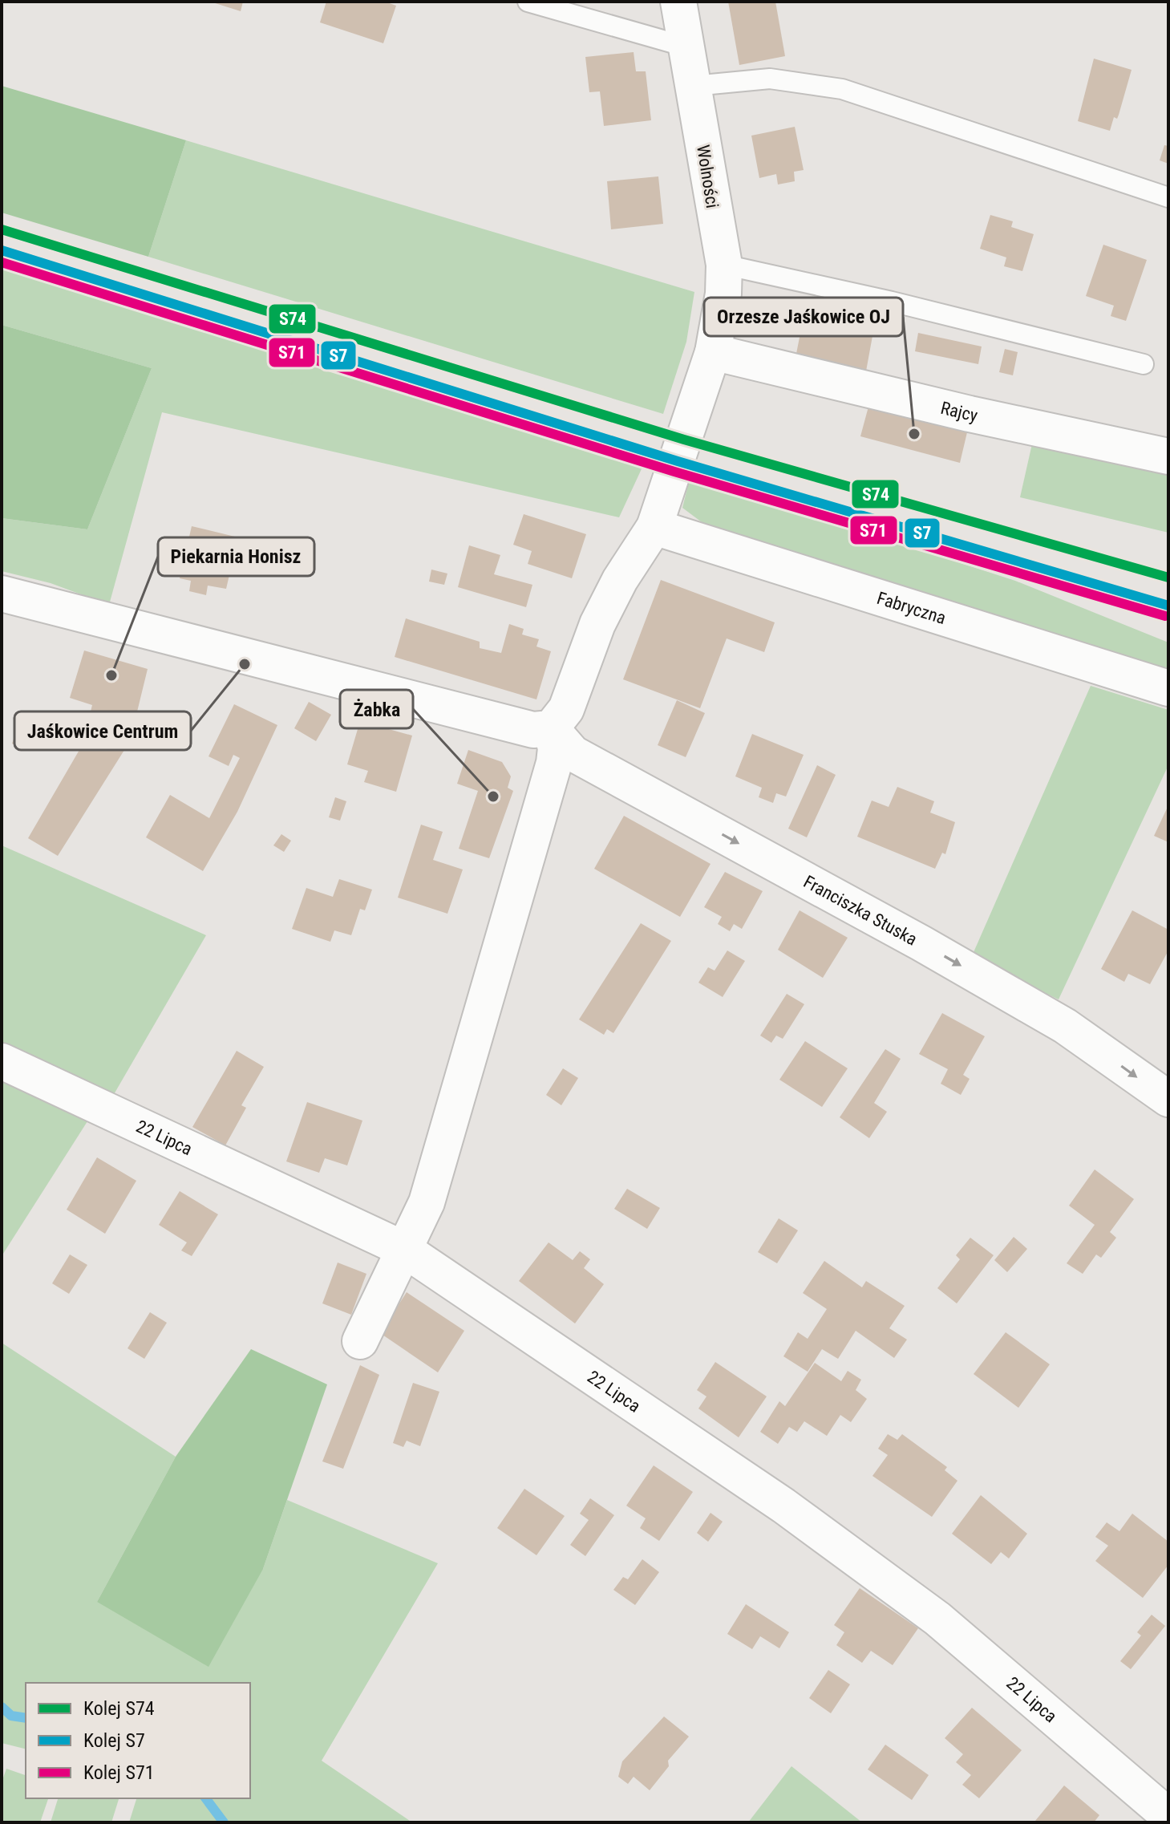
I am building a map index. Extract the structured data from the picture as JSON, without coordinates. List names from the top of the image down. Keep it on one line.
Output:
{"streets":{"street":["Wolności","Rajcy","Fabryczna","Franciszka Stuska","22 Lipca"]},"crossings":[["Wolności","Rajcy"],["Wolności","Fabryczna"],["Wolności","Franciszka Stuska"]],"one_way":["Franciszka Stuska"],"places":["Orzesze Jaśkowice OJ","Jaśkowice Centrum","Piekarnia Honisz","Żabka"],"lines":["rail line S74","rail line S7","rail line S71"],"legend":["Kolej S74","Kolej S7","Kolej S71"]}
